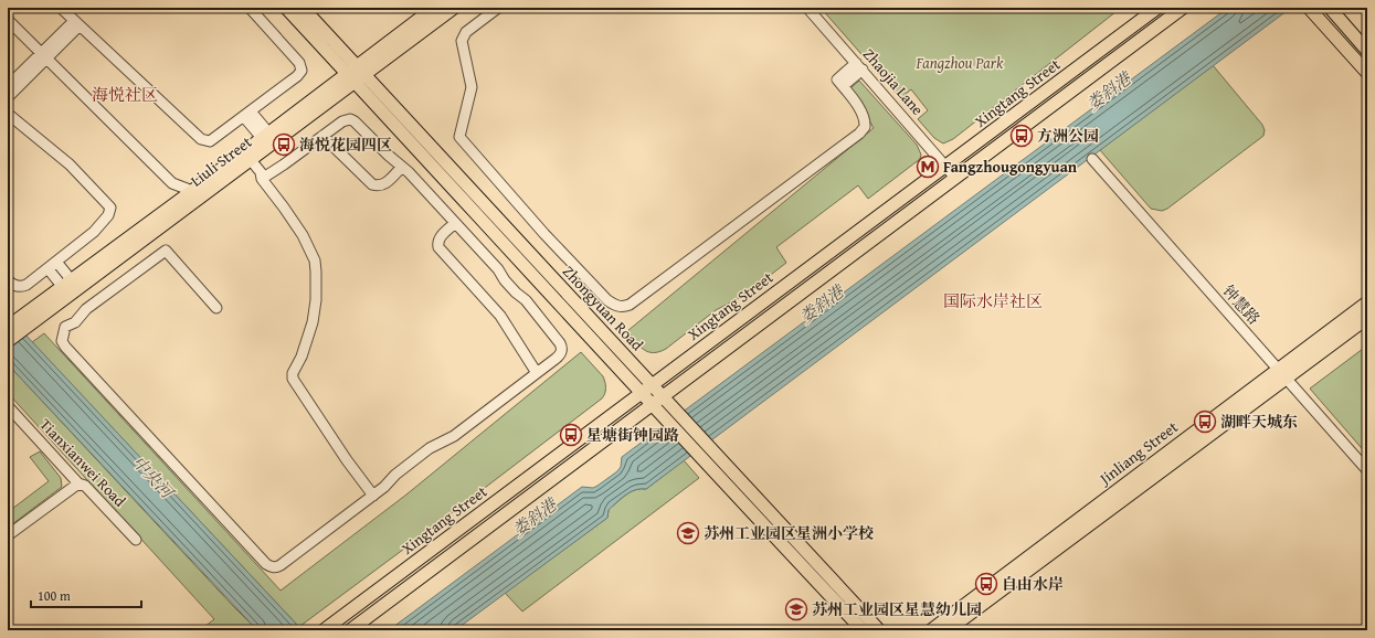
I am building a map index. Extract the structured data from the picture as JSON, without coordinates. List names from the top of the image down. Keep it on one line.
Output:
{"streets":{"main road":["Xingtang Street","Liuli Street","Zhongyuan Road","Jinliang Street"],"street":["Zhaojia Lane","钟慧路","Tianxianwei Road"]},"crossings":[["Zhaojia Lane","Xingtang Street"],["Xingtang Street","Zhongyuan Road"],["Liuli Street","Zhongyuan Road"],["钟慧路","Jinliang Street"]],"districts":["海悦社区","国际水岸社区"],"water":["娄斜港","中央河"],"parks":["Fangzhou Park"],"places":{"bus stop":["方洲公园","海悦花园四区","湖畔天城东","星塘街钟园路","自由水岸"],"metro station":["Fangzhougongyuan"],"school or university":["苏州工业园区星洲小学校","苏州工业园区星慧幼儿园"]},"scale_bar":"100 m"}
